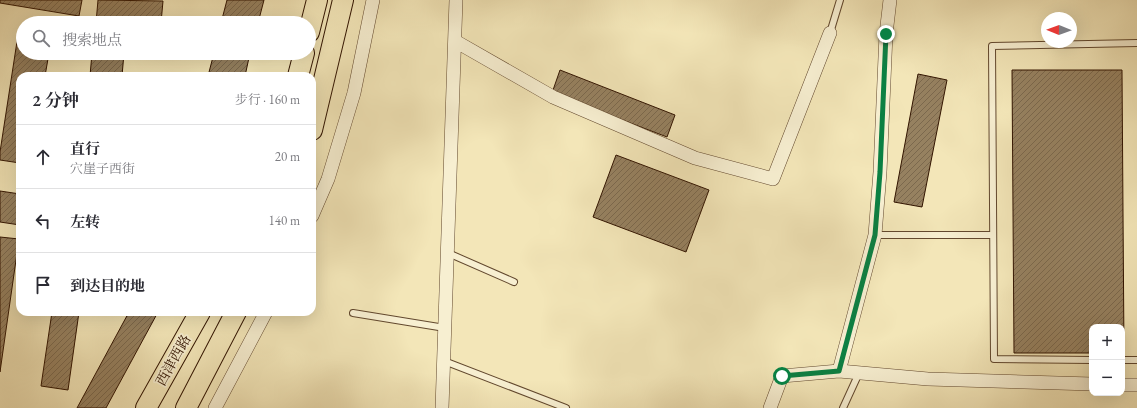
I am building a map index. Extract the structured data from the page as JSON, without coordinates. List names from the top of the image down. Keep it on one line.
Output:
{"streets":{"main road":["西津西路"]},"north":"left","page":{"search":"搜索地点","heading":["2 分钟","步行 · 160 m"],"list":[["直行","穴崖子西街","20 m"],["左转","140 m"],"到达目的地"],"map_buttons":["+","−"]}}
